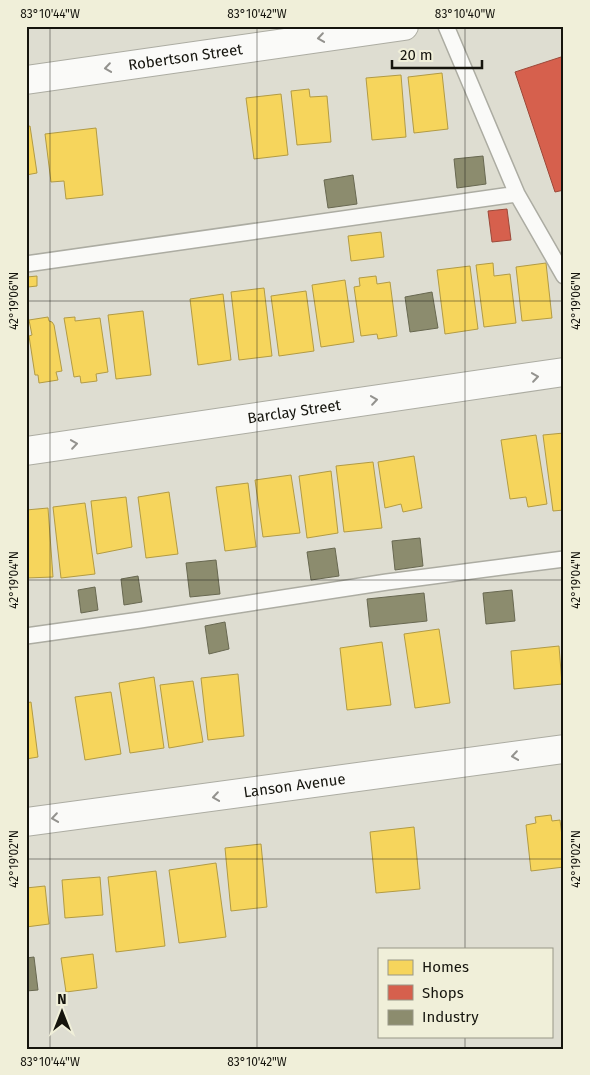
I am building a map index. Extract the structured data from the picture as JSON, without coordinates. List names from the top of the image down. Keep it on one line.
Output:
{"streets":{"street":["Robertson Street","Barclay Street","Lanson Avenue"]},"one_way":["Robertson Street","Barclay Street","Lanson Avenue"],"legend":["Homes","Shops","Industry"],"scale_bar":"20 m","north":"top","coordinates":["83°10'44\"W","83°10'42\"W","83°10'40\"W","42°19'06\"N","42°19'04\"N","42°19'02\"N"]}
